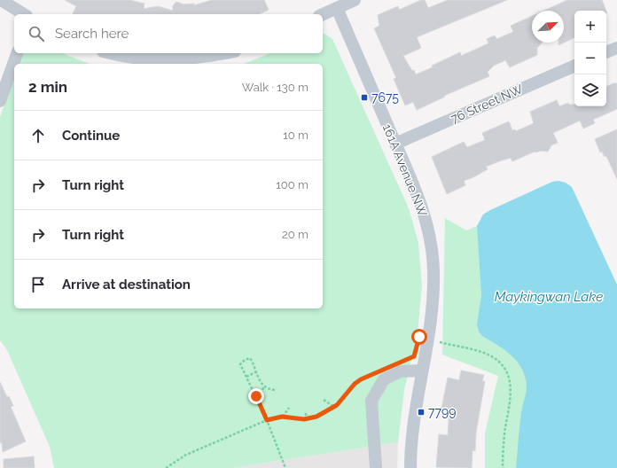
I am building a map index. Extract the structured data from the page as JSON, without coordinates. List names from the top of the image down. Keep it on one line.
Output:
{"streets":{"street":["76 Street NW","161A Avenue NW"]},"crossings":[["76 Street NW","161A Avenue NW"]],"water":["Maykingwan Lake"],"places":{"transit":["7675","7799"]},"north":"top right","page":{"map_buttons":["+","−"],"search":"Search here","heading":["2 min","Walk · 130 m"],"list":[["Continue","10 m"],["Turn right","100 m"],["Turn right","20 m"],"Arrive at destination"]}}
